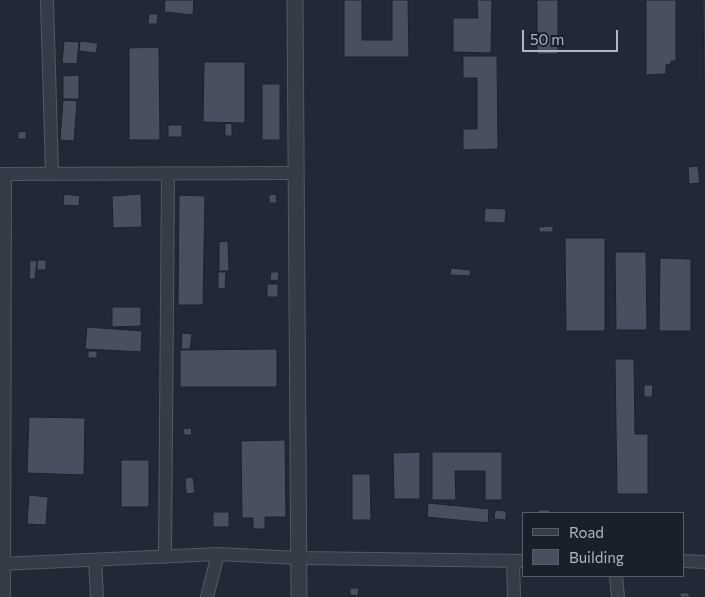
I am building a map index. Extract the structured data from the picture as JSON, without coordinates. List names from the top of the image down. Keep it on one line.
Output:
{"legend":["Road","Building"],"scale_bar":"50 m"}
